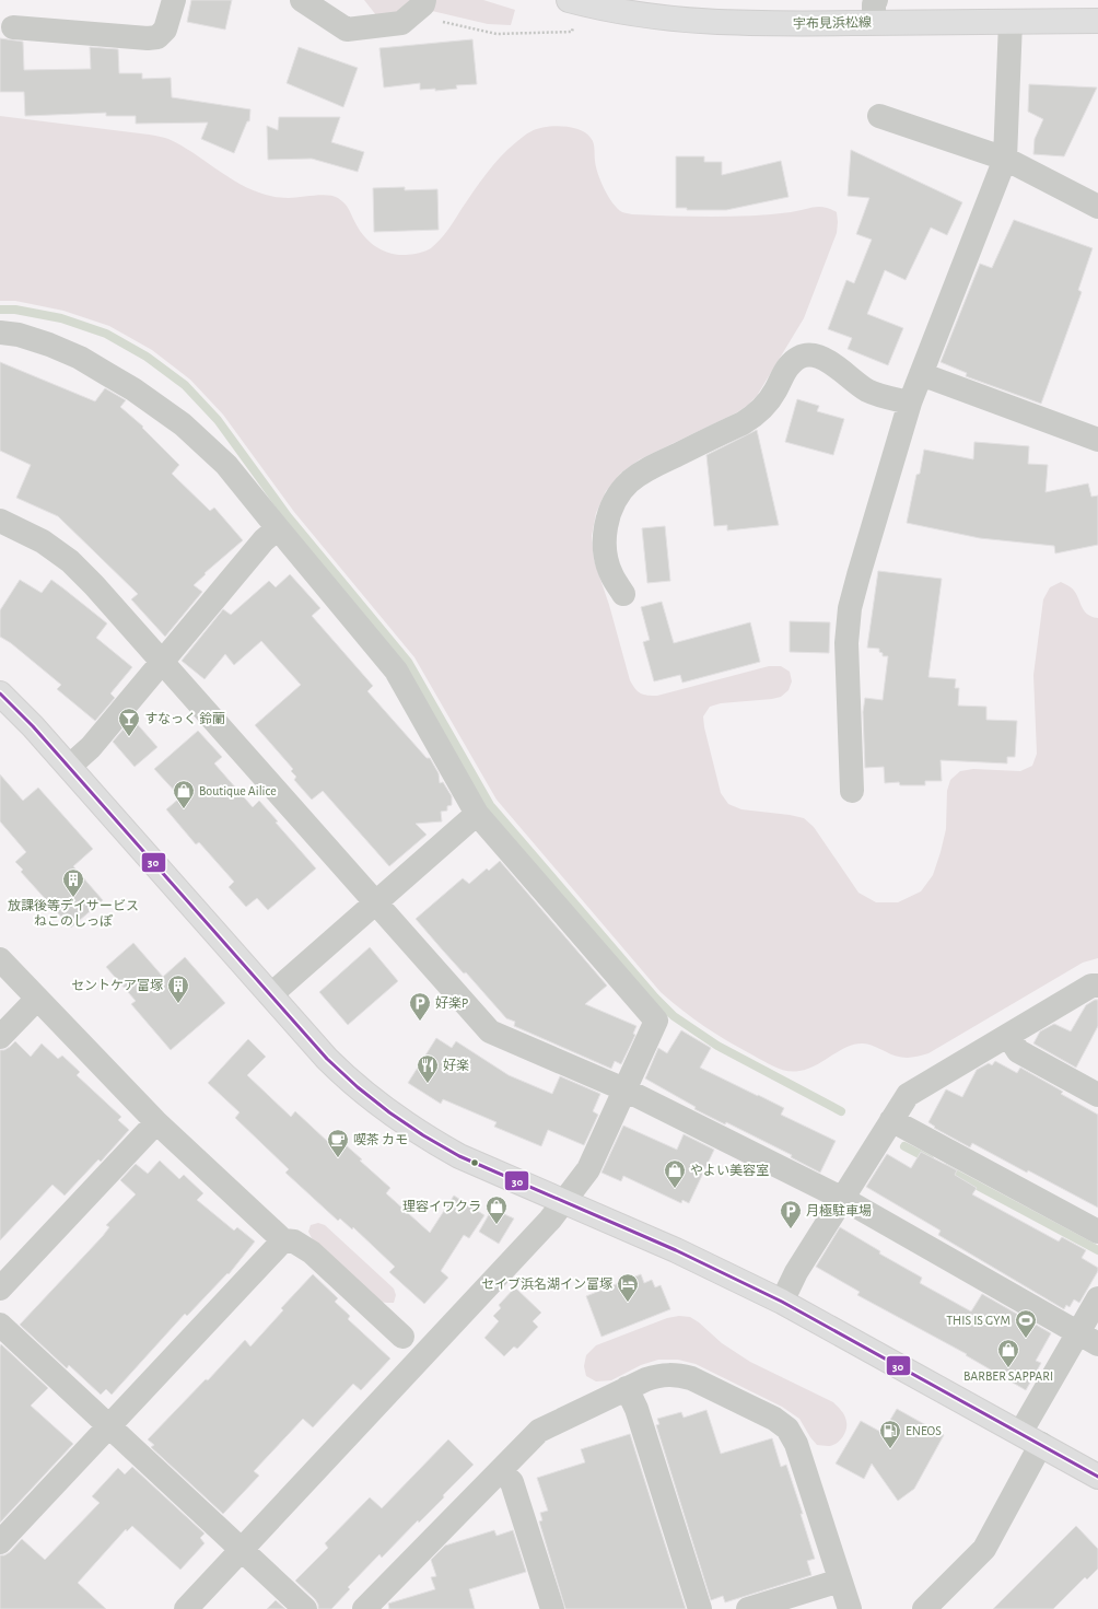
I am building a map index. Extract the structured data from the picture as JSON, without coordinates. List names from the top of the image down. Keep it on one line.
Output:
{"streets":{"main road":["宇布見浜松線"]},"places":{"bar":["すなっく 鈴蘭"],"shop":["Boutique Ailice","やよい美容室","理容イワクラ","BARBER SAPPARI"],"building":["放課後等デイサービス ねこのしっぽ","セントケア富塚"],"parking":["好楽P","月極駐車場"],"restaurant":["好楽"],"cafe":["喫茶 カモ"],"hotel":["セイブ浜名湖イン富塚"],"sports":["THIS IS GYM"],"fuel station":["ENEOS"]},"lines":["transit line 30"]}
